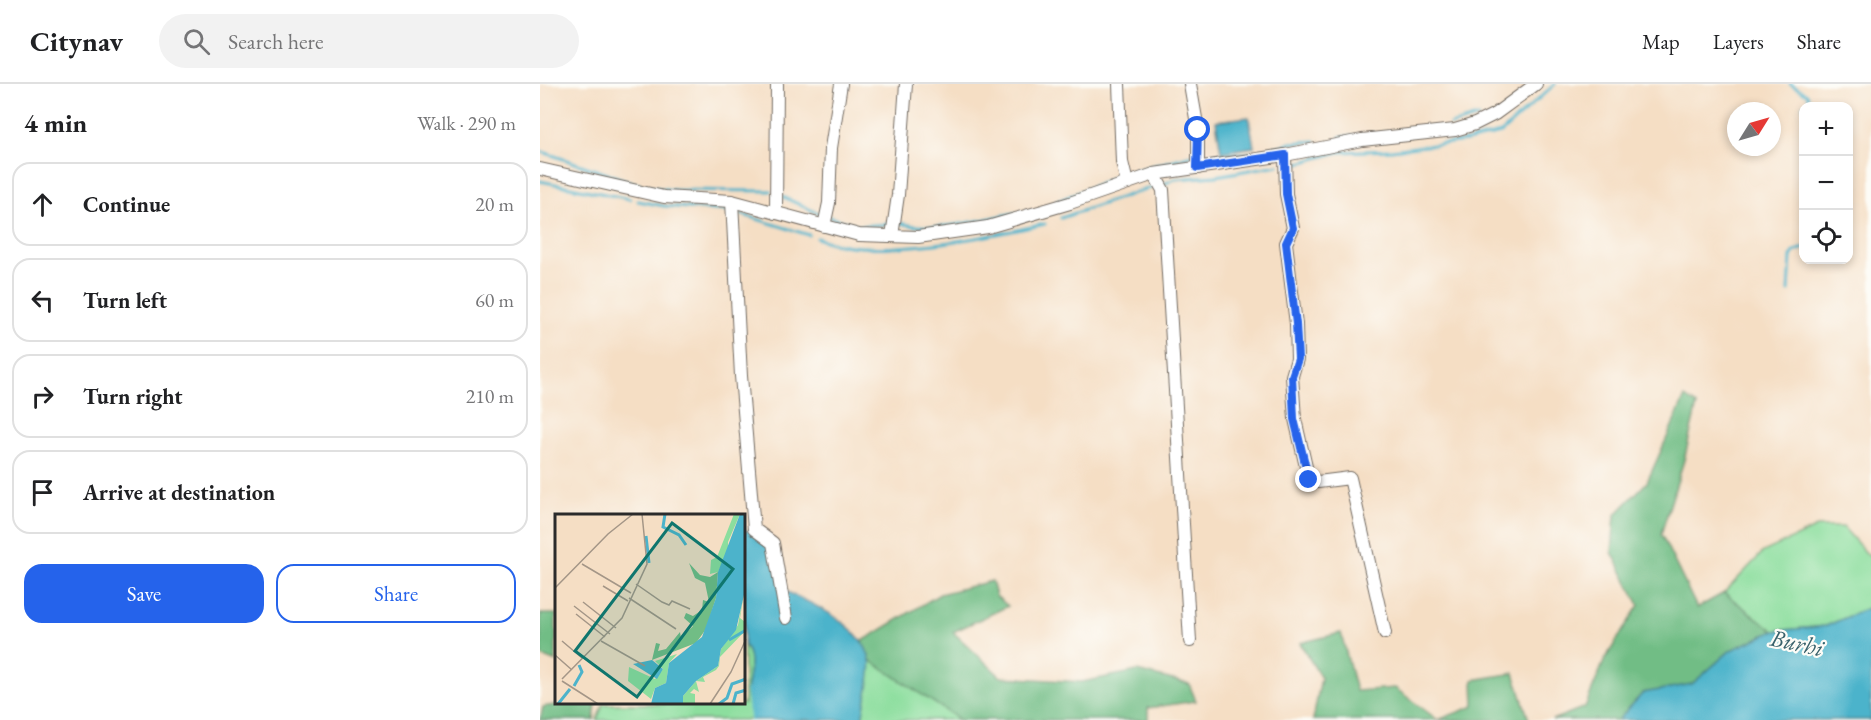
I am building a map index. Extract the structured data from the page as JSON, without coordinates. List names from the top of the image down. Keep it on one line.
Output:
{"water":["Burhi"],"north":"top right","page":{"header":"Citynav","search":"Search here","nav":["Map","Layers","Share"],"heading":["4 min","Walk · 290 m"],"map_buttons":["+","−"],"list":[["Continue","20 m"],["Turn left","60 m"],["Turn right","210 m"],"Arrive at destination"],"buttons":["Save","Share"]}}
